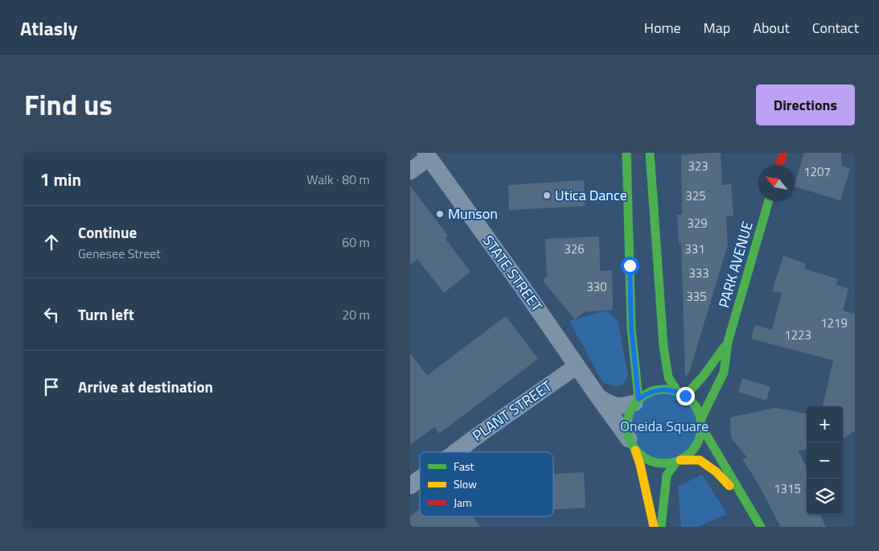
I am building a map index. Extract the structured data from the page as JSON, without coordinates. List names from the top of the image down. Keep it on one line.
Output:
{"streets":{"main road":["PARK AVENUE"],"street":["STATE STREET","PLANT STREET"]},"crossings":[["PARK AVENUE","STATE STREET"],["STATE STREET","PLANT STREET"]],"parks":["Oneida Square"],"places":["Utica Dance","Munson"],"house_numbers":["323","1207","325","329","326","331","333","330","335","1219","1223","1315"],"legend":["Fast","Slow","Jam"],"north":"top left","page":{"header":"Atlasly","nav":["Home","Map","About","Contact"],"title":"Find us","buttons":"Directions","heading":["1 min","Walk · 80 m"],"list":[["Continue","Genesee Street","60 m"],["Turn left","20 m"],"Arrive at destination"],"map_buttons":["+","−"]}}
